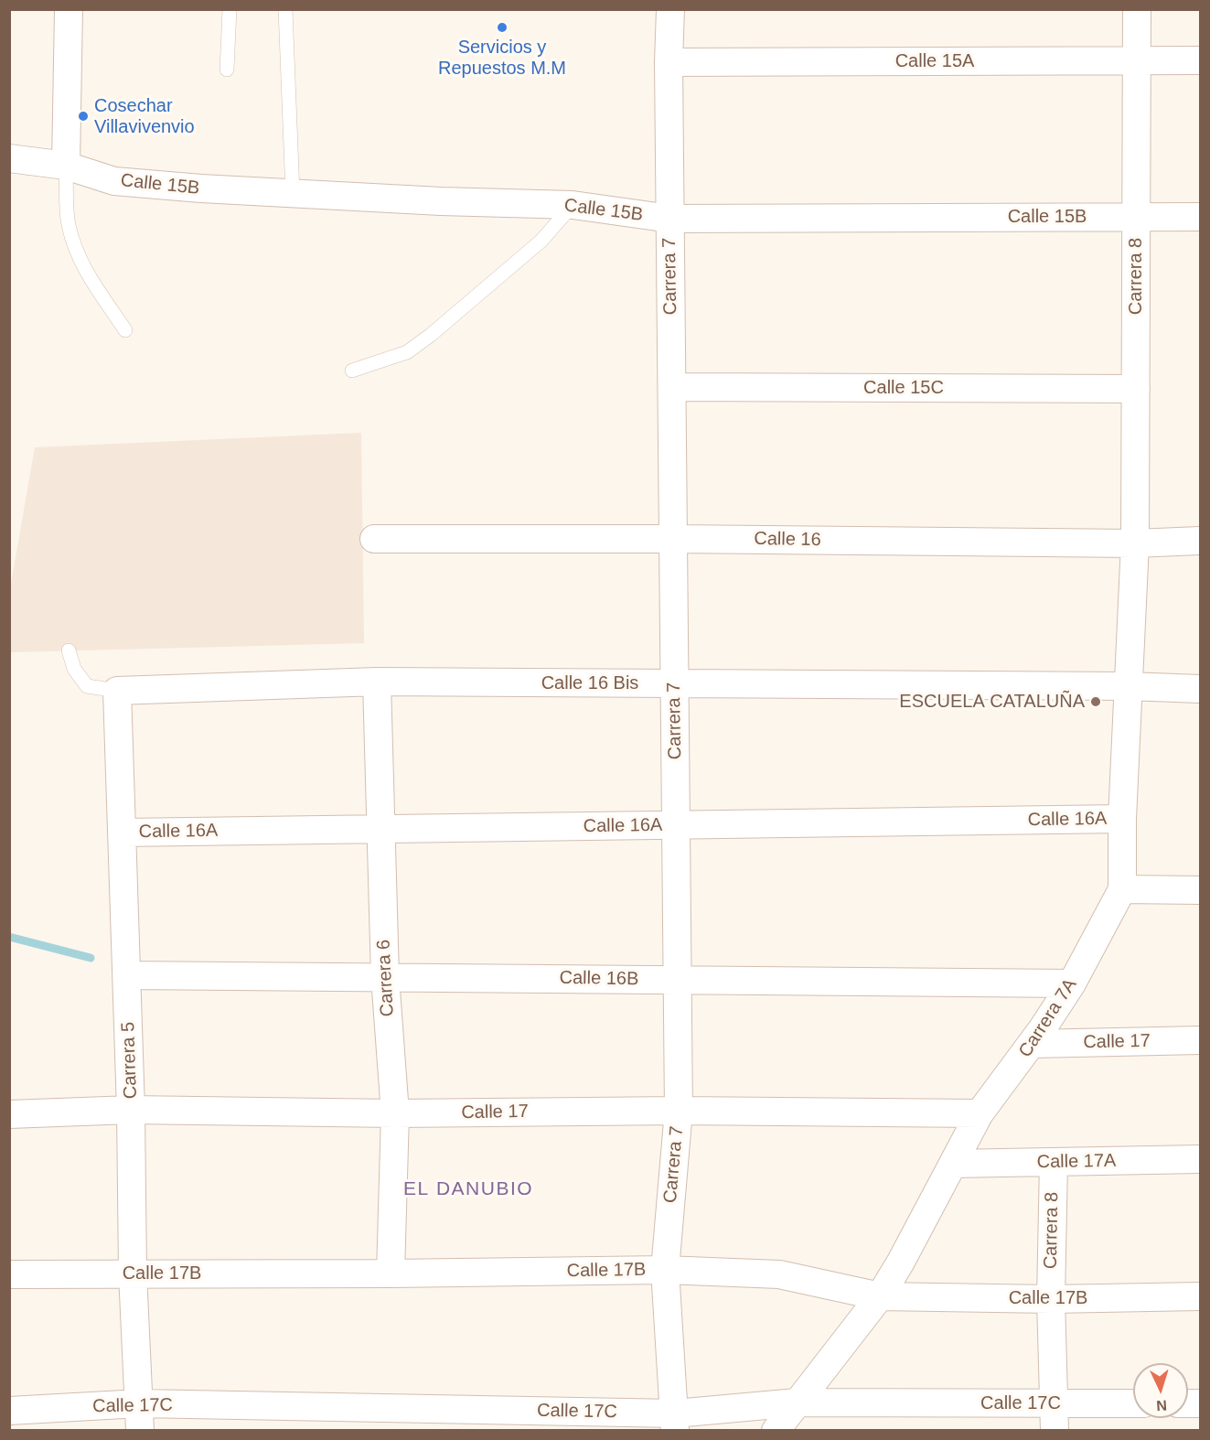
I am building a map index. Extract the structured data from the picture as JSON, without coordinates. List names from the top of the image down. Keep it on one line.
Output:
{"streets":{"street":["Calle 15A","Calle 15B","Carrera 7","Carrera 8","Calle 15C","Calle 16","Calle 16 Bis","Calle 16A","Carrera 6","Calle 16B","Carrera 7A","Calle 17","Carrera 5","Calle 17A","Calle 17B","Calle 17C"]},"crossings":[["Calle 15A","Carrera 7"],["Calle 15A","Carrera 8"],["Calle 15B","Carrera 7"],["Calle 15B","Carrera 8"],["Carrera 7","Calle 15C"],["Carrera 7","Calle 16"],["Carrera 7","Calle 16 Bis"],["Carrera 7","Calle 16A"],["Carrera 7","Calle 16B"],["Carrera 7","Calle 17"],["Carrera 7","Calle 17B"],["Carrera 7","Calle 17C"],["Carrera 8","Calle 15C"],["Carrera 8","Calle 16"],["Carrera 8","Carrera 7A"],["Carrera 8","Calle 17A"],["Carrera 8","Calle 17B"],["Carrera 8","Calle 17C"],["Calle 16","Carrera 7A"],["Calle 16 Bis","Carrera 6"],["Calle 16 Bis","Carrera 7A"],["Calle 16 Bis","Carrera 5"],["Calle 16A","Carrera 6"],["Calle 16A","Carrera 7A"],["Calle 16A","Carrera 5"],["Carrera 6","Calle 16B"],["Carrera 6","Calle 17"],["Carrera 6","Calle 17B"],["Calle 16B","Carrera 7A"],["Calle 16B","Carrera 5"],["Carrera 7A","Calle 17"],["Carrera 7A","Calle 17A"],["Carrera 7A","Calle 17B"],["Carrera 7A","Calle 17C"],["Calle 17","Carrera 5"],["Carrera 5","Calle 17B"],["Carrera 5","Calle 17C"]],"districts":["EL DANUBIO"],"places":["Servicios y Repuestos M.M","Cosechar Villavivenvio","ESCUELA CATALUÑA"],"north":"bottom"}
